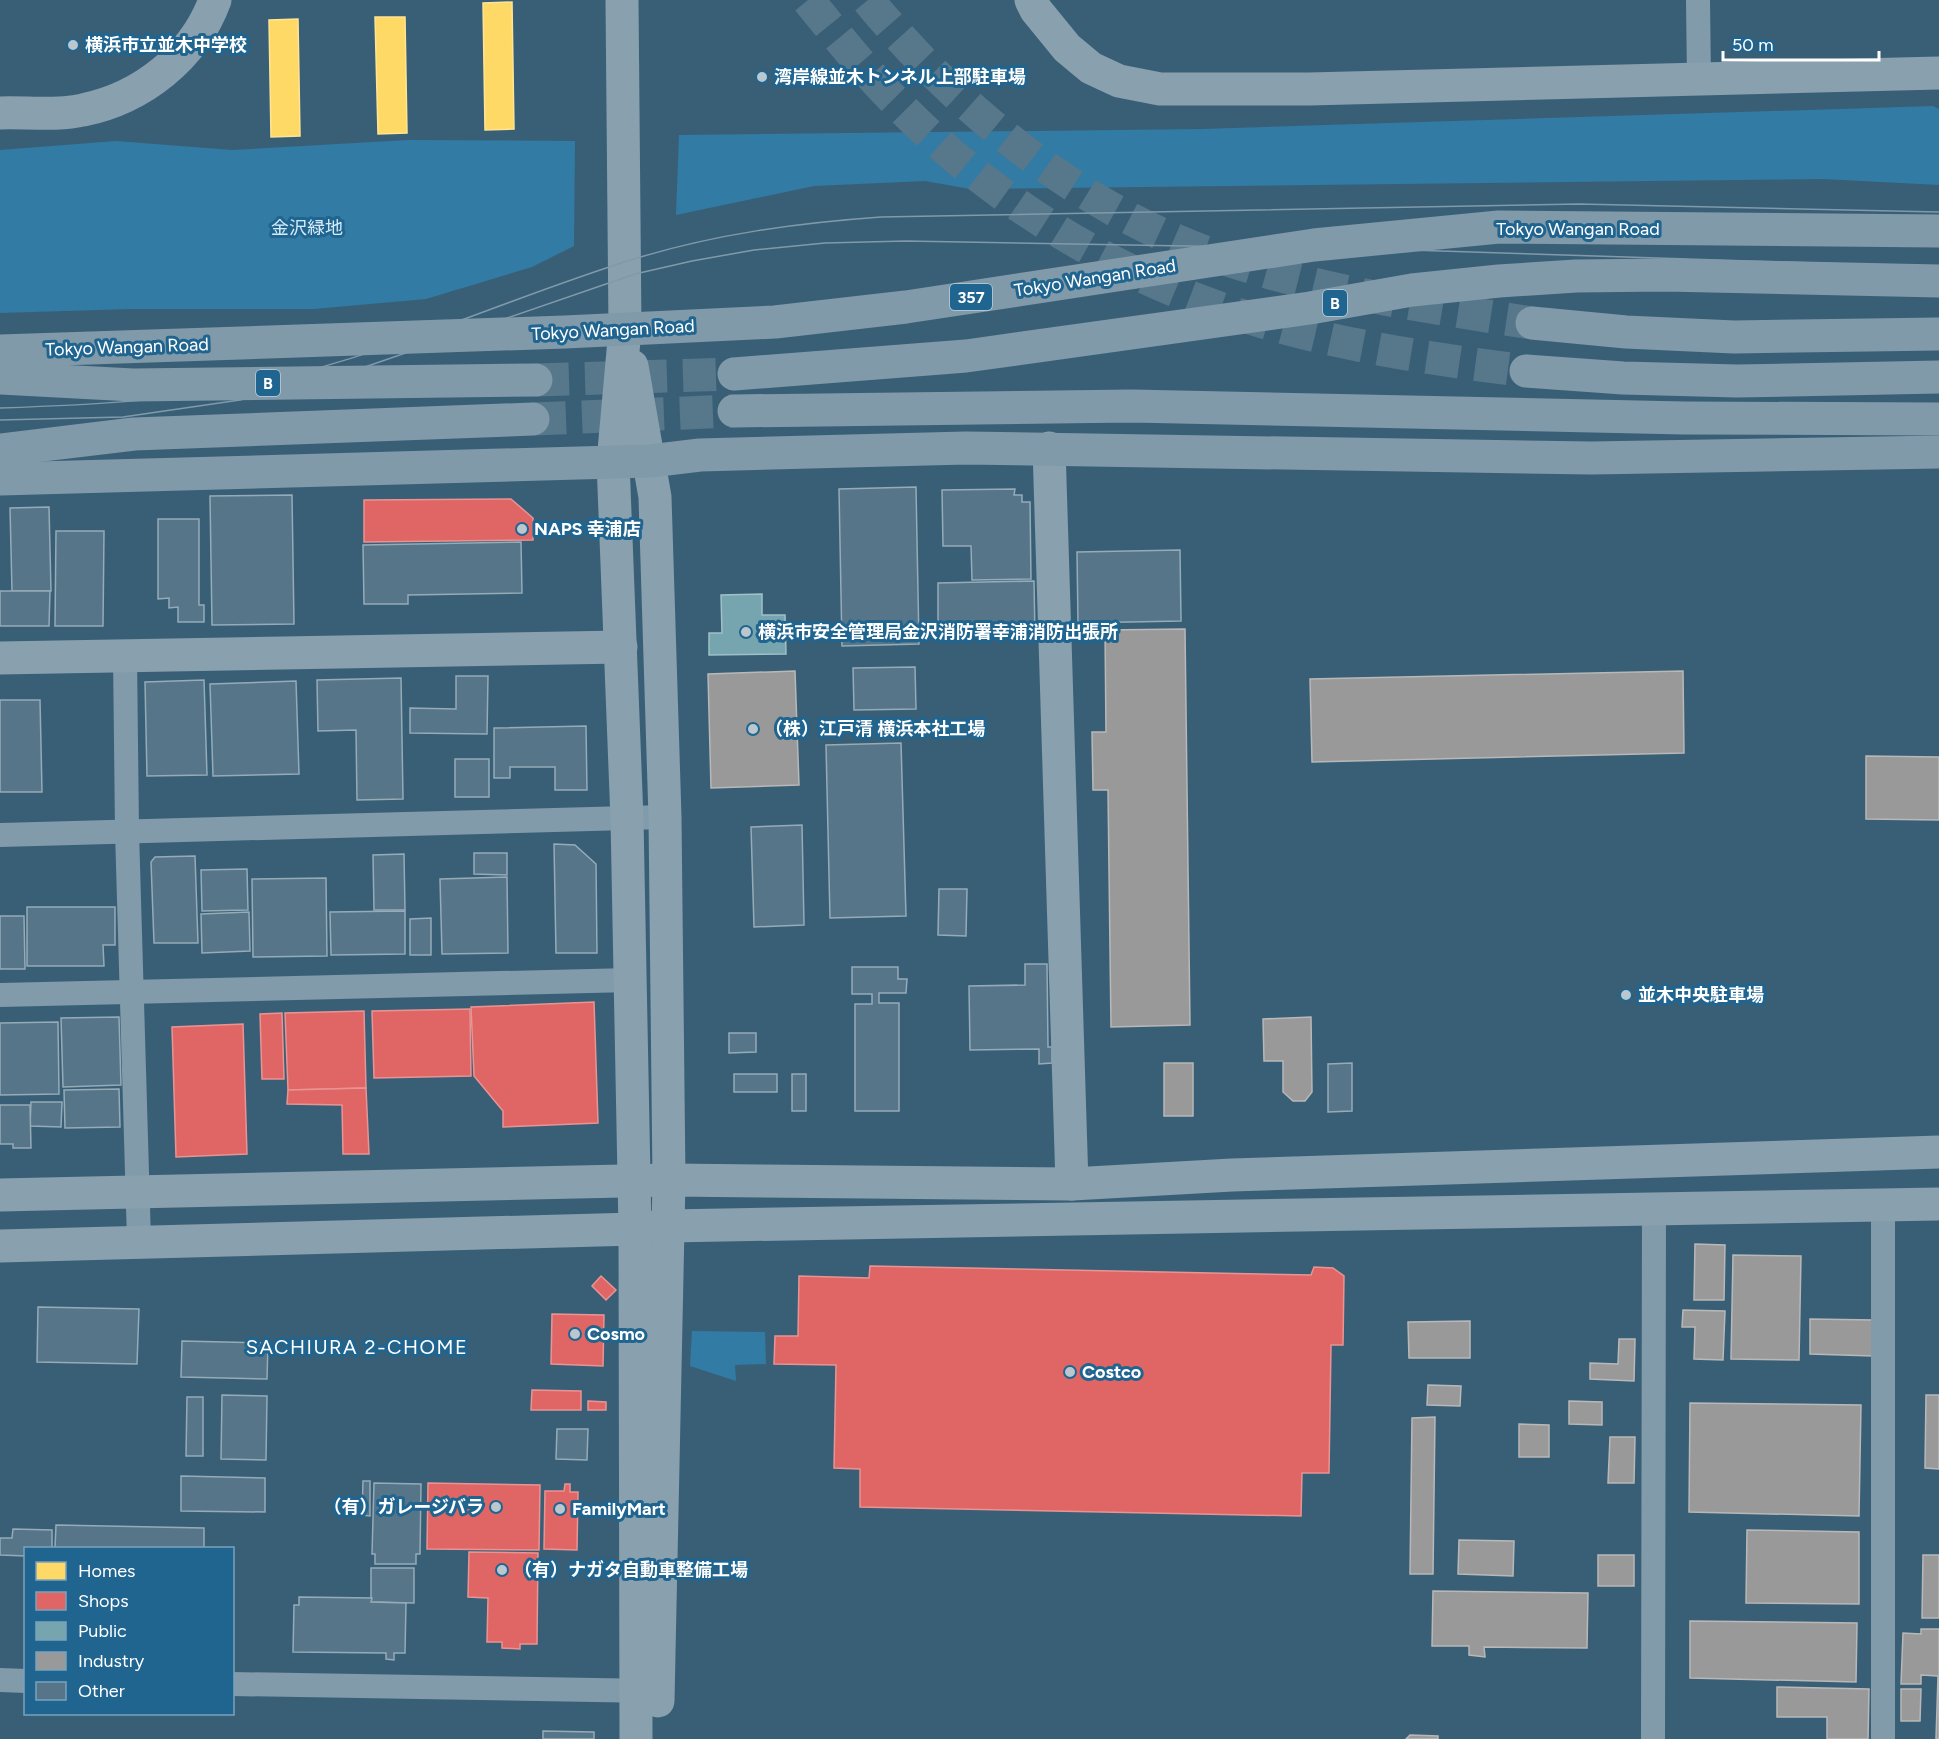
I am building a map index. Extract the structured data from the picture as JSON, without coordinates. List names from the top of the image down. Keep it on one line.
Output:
{"streets":{"highway":["Tokyo Wangan Road","357","B"]},"districts":["SACHIURA 2-CHOME"],"parks":["金沢緑地"],"places":["横浜市立並木中学校","湾岸線並木トンネル上部駐車場","NAPS 幸浦店","横浜市安全管理局金沢消防署幸浦消防出張所","（株）江戸清 横浜本社工場","並木中央駐車場","Cosmo","Costco","（有）ガレージバラ","FamilyMart","（有）ナガタ自動車整備工場"],"legend":["Homes","Shops","Public","Industry","Other"],"scale_bar":"50 m"}
